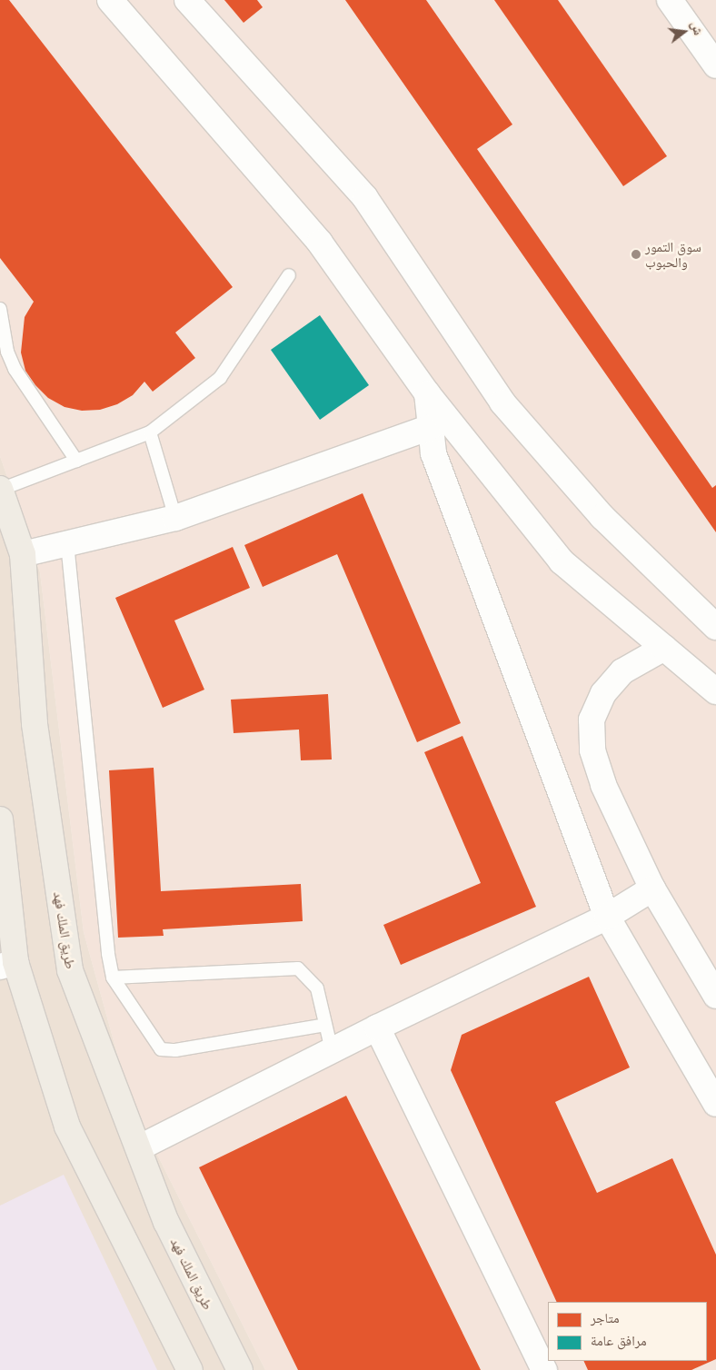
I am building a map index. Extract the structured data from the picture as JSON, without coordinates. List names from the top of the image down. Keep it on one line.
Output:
{"streets":{"main road":["طريق الملك فهد"]},"places":["سوق التمور والحبوب"],"legend":["متاجر","مرافق عامة"],"north":"right"}
